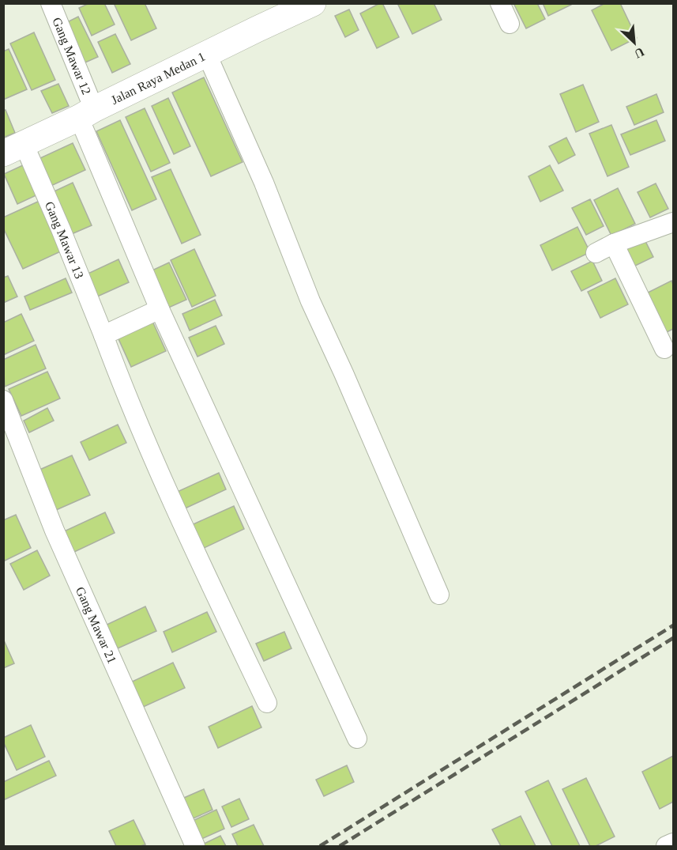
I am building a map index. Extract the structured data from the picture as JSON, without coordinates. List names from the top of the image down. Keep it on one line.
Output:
{"streets":{"street":["Gang Mawar 12","Jalan Raya Medan 1","Gang Mawar 13","Gang Mawar 21"]},"crossings":[["Gang Mawar 12","Jalan Raya Medan 1"],["Jalan Raya Medan 1","Gang Mawar 13"]],"north":"bottom right"}
